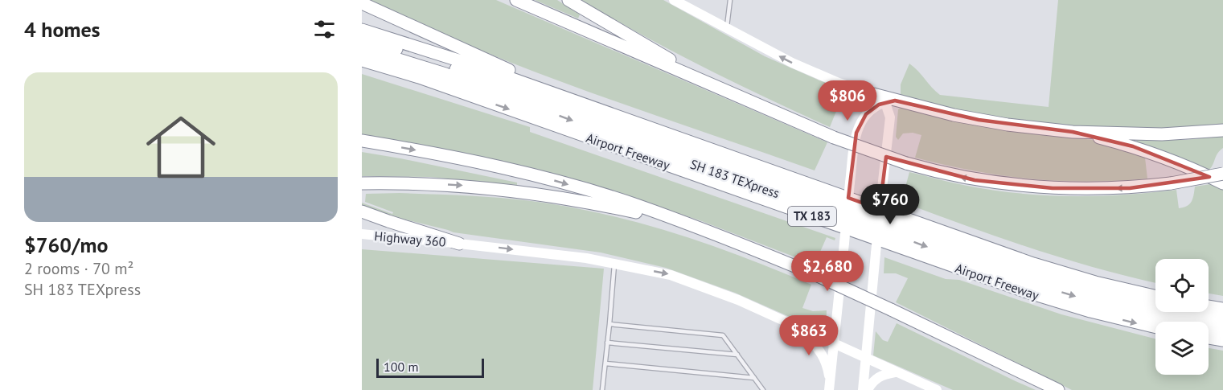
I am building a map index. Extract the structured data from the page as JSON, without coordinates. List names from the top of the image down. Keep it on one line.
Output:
{"streets":{"highway":["Airport Freeway","SH 183 TEXpress","TX 183"],"main road":["Highway 360"]},"scale_bar":"100 m","page":{"heading":"4 homes","list":[{"name":"$760/mo","note":"2 rooms · 70 m² · SH 183 TEXpress"}],"price":["$806","$760","$2,680","$863"],"scale":"100 m"}}
